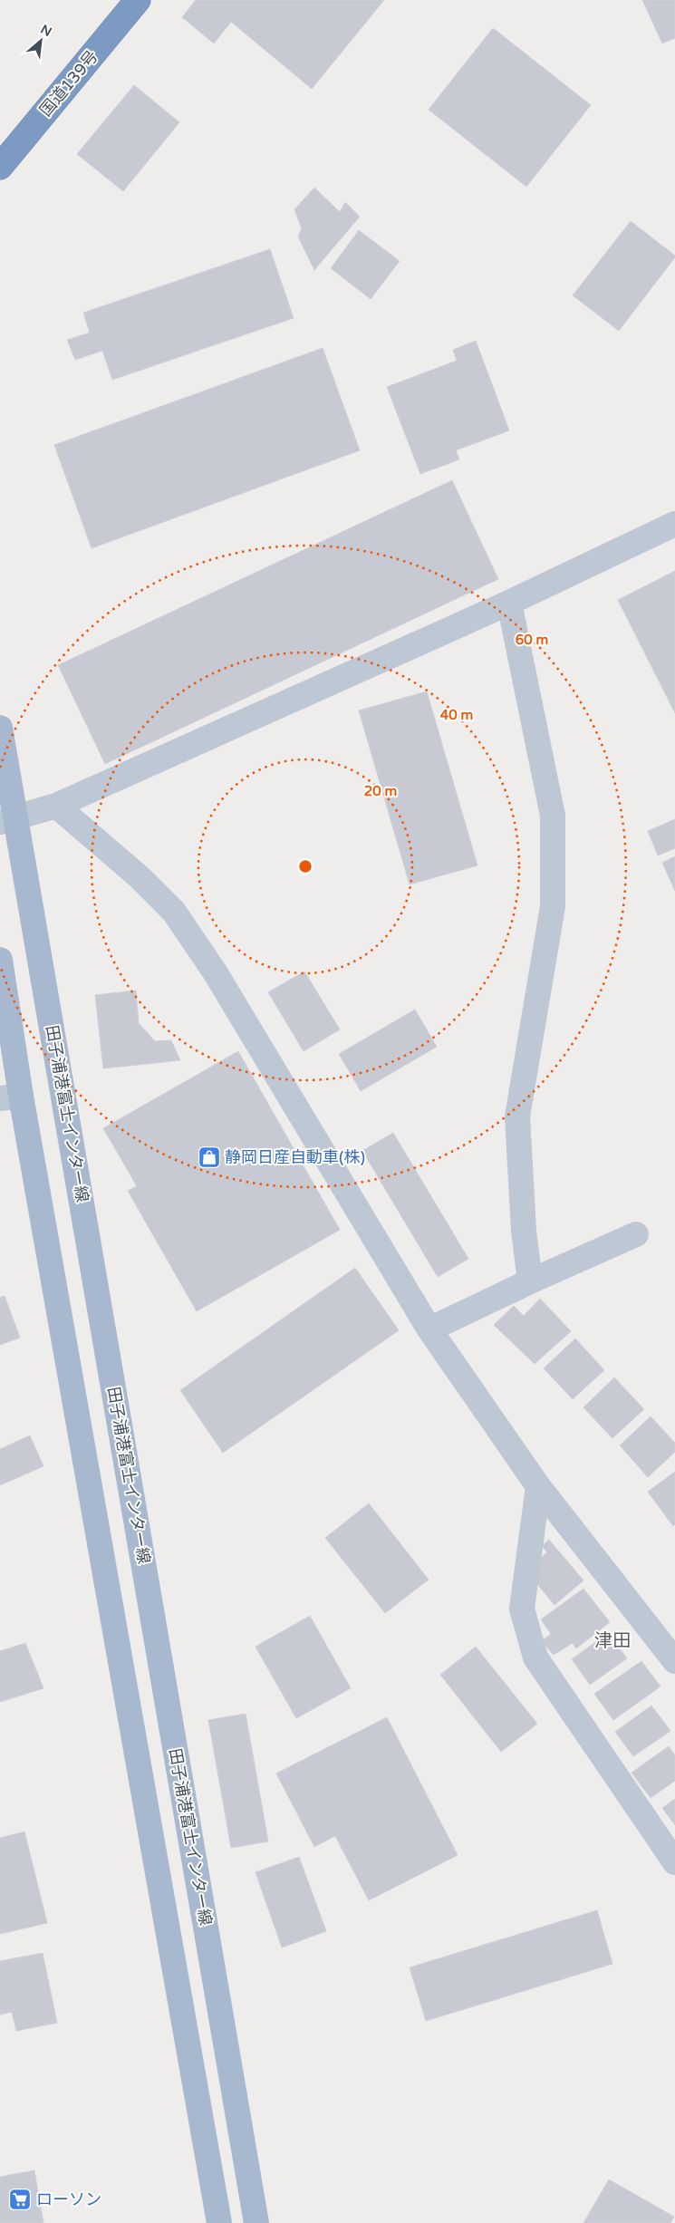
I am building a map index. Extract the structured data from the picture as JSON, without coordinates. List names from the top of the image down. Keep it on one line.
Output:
{"streets":{"highway":["国道139号"],"main road":["田子浦港富士インター線"]},"districts":["津田"],"places":{"shop":["静岡日産自動車(株)"],"supermarket":["ローソン"]},"north":"top right","rings":["60 m","40 m","20 m"]}
